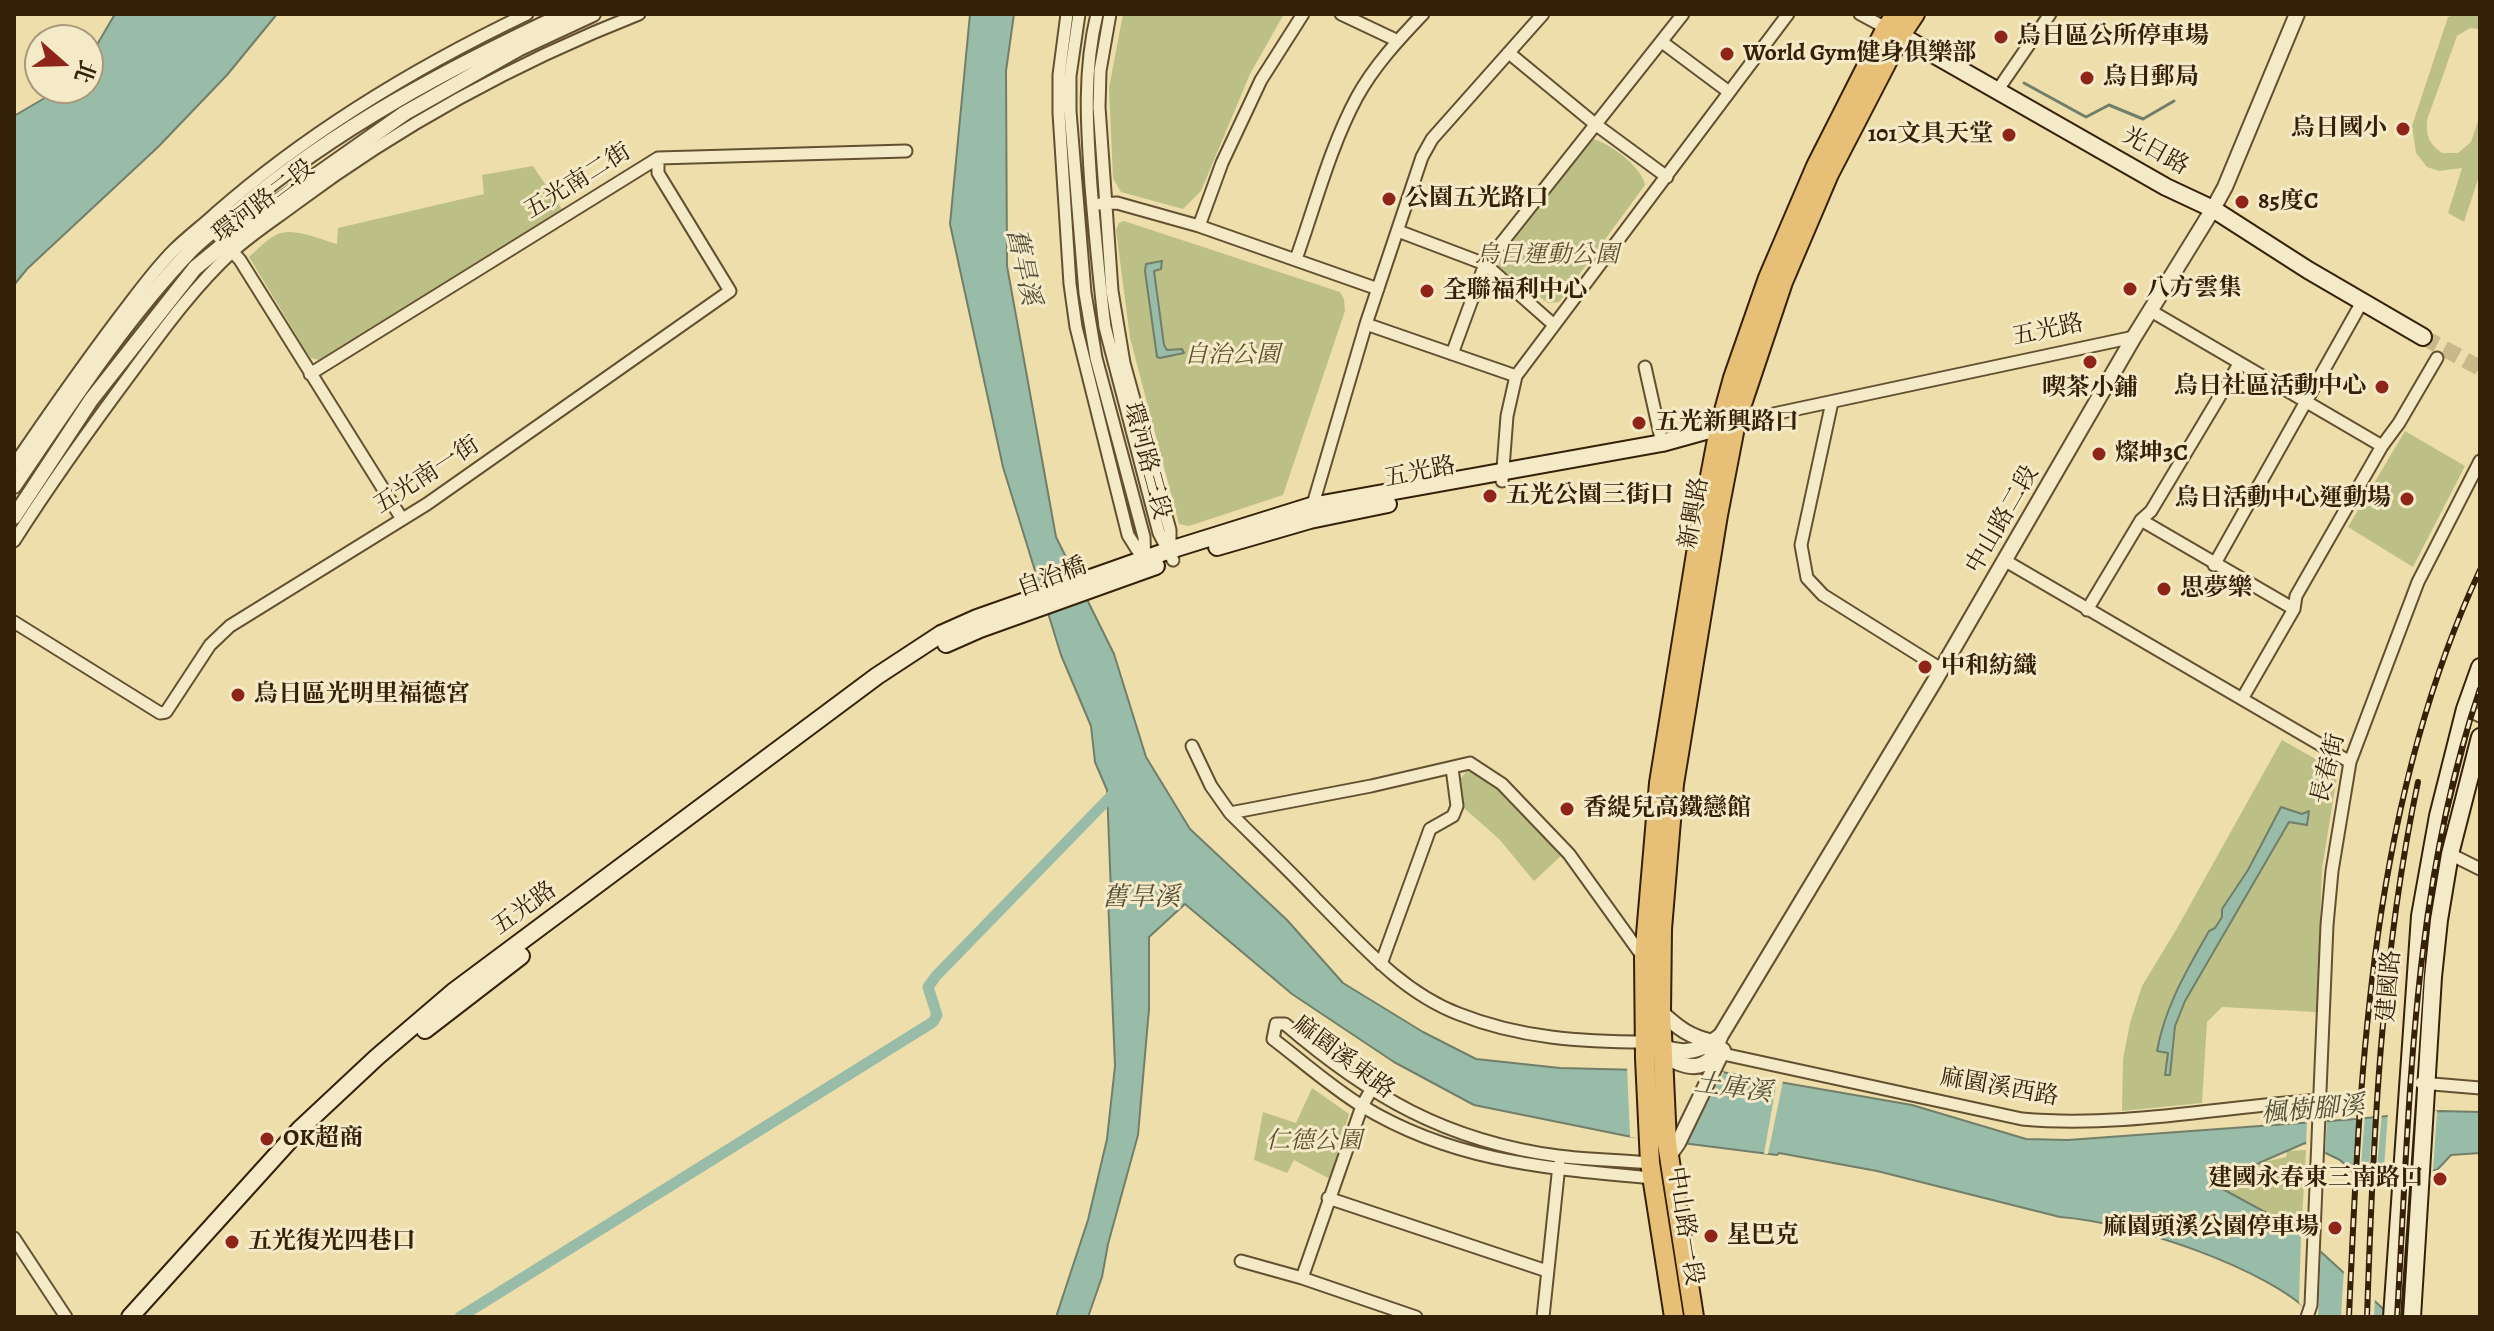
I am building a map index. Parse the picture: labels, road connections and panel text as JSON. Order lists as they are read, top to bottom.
{
  "streets": {
    "main road": [
      "光日路",
      "五光路",
      "新興路",
      "自治橋",
      "建國路",
      "中山路一段"
    ],
    "street": [
      "五光南二街",
      "環河路二段",
      "環河路三段",
      "五光南一街",
      "中山路二段",
      "長春街",
      "麻園溪東路",
      "麻園溪西路"
    ]
  },
  "crossings": [
    ["光日路", "新興路"],
    ["光日路", "中山路二段"],
    ["五光南二街", "五光南一街"],
    ["五光路", "環河路三段"],
    ["五光路", "新興路"],
    ["五光路", "中山路二段"],
    ["五光路", "自治橋"],
    ["新興路", "中山路二段"],
    ["長春街", "麻園溪西路"],
    ["麻園溪東路", "中山路一段"]
  ],
  "water": ["舊旱溪", "土庫溪", "楓樹腳溪"],
  "parks": ["烏日運動公園", "自治公園", "仁德公園"],
  "places": [
    "烏日區公所停車場",
    "World Gym健身俱樂部",
    "烏日郵局",
    "烏日國小",
    "101文具天堂",
    "公園五光路口",
    "85度C",
    "八方雲集",
    "全聯福利中心",
    "喫茶小鋪",
    "烏日社區活動中心",
    "五光新興路口",
    "燦坤3C",
    "五光公園三街口",
    "烏日活動中心運動場",
    "思夢樂",
    "中和紡織",
    "烏日區光明里福德宮",
    "香緹兒高鐵戀館",
    "OK超商",
    "建國永春東三南路口",
    "麻園頭溪公園停車場",
    "星巴克",
    "五光復光四巷口"
  ],
  "north": "right"
}
